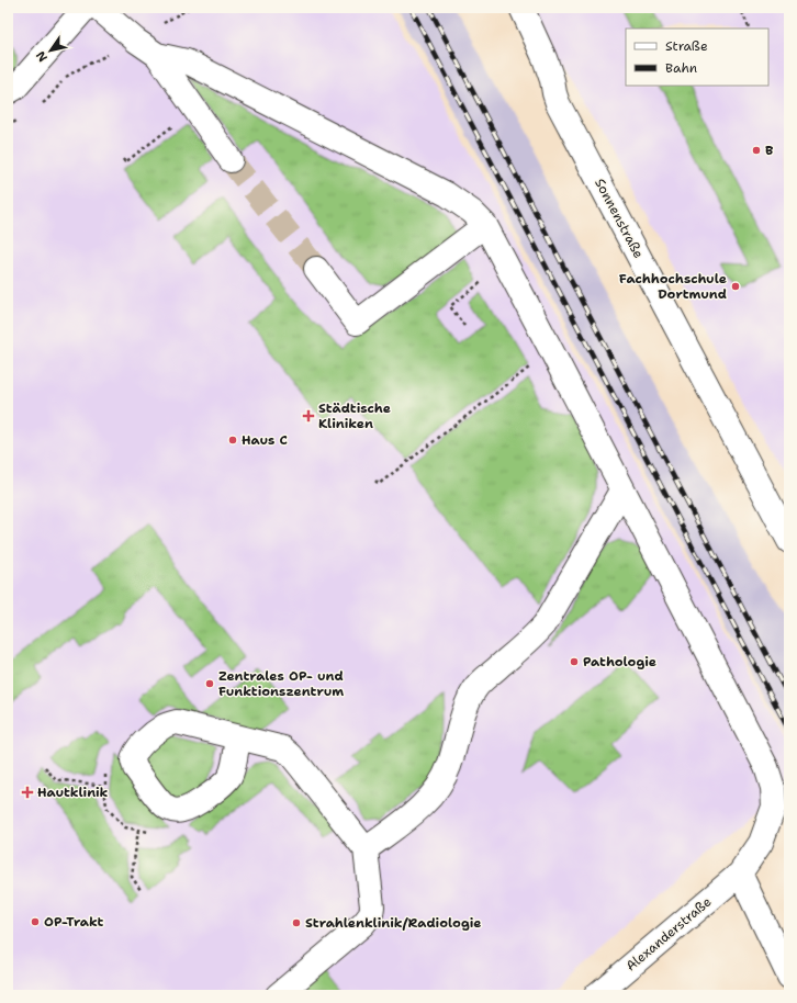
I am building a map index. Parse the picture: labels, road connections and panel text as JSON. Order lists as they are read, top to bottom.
{
  "streets": {
    "street": ["Sonnenstraße", "Alexanderstraße"]
  },
  "places": {
    "other": [
      "B",
      "Fachhochschule Dortmund",
      "Haus C",
      "Pathologie",
      "Zentrales OP- und Funktionszentrum",
      "OP-Trakt",
      "Strahlenklinik/Radiologie"
    ],
    "health": ["Städtische Kliniken", "Hautklinik"]
  },
  "legend": ["Straße", "Bahn"],
  "north": "bottom left"
}
